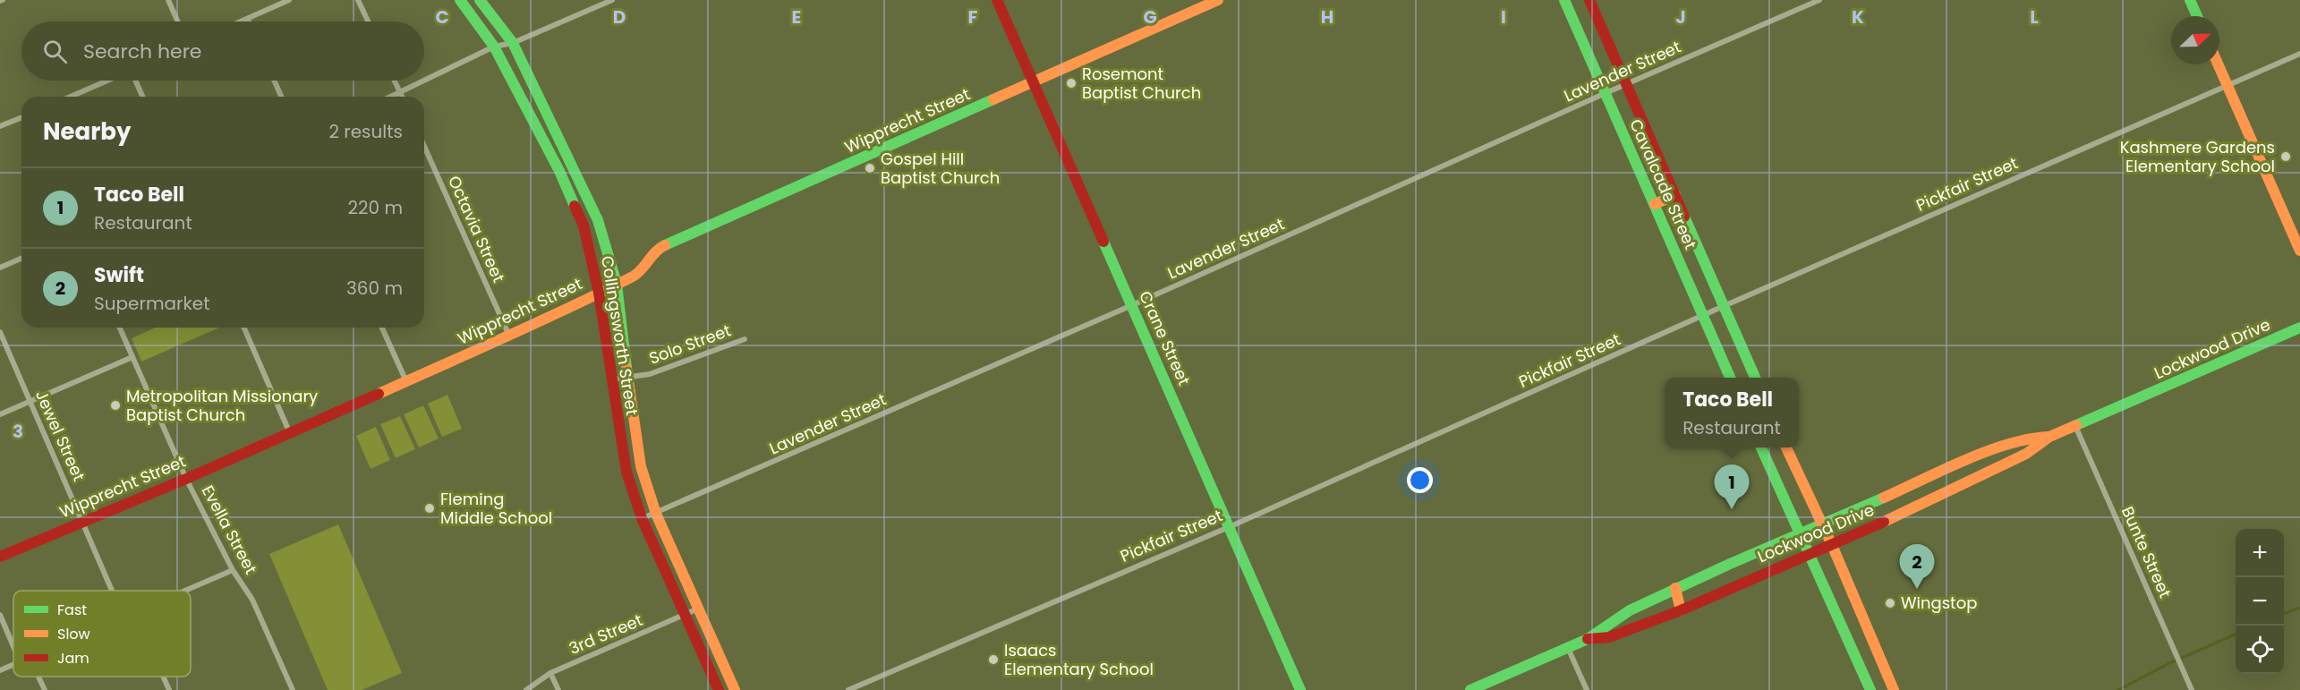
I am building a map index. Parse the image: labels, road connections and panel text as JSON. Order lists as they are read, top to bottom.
{
  "streets": {
    "main road": [
      "Wipprecht Street",
      "Cavalcade Street",
      "Collingsworth Street",
      "Crane Street",
      "Lockwood Drive"
    ],
    "street": [
      "Lavender Street",
      "Pickfair Street",
      "Octavia Street",
      "Solo Street",
      "Jewel Street",
      "Evella Street",
      "Bunte Street",
      "3rd Street"
    ]
  },
  "crossings": [
    ["Lavender Street", "Cavalcade Street"],
    ["Lavender Street", "Collingsworth Street"],
    ["Lavender Street", "Crane Street"],
    ["Wipprecht Street", "Octavia Street"],
    ["Wipprecht Street", "Collingsworth Street"],
    ["Wipprecht Street", "Crane Street"],
    ["Wipprecht Street", "Jewel Street"],
    ["Wipprecht Street", "Evella Street"],
    ["Cavalcade Street", "Pickfair Street"],
    ["Pickfair Street", "Crane Street"],
    ["Collingsworth Street", "Solo Street"],
    ["Collingsworth Street", "3rd Street"],
    ["Lockwood Drive", "Bunte Street"]
  ],
  "places": [
    "Rosemont Baptist Church",
    "Kashmere Gardens Elementary School",
    "Gospel Hill Baptist Church",
    "Metropolitan Missionary Baptist Church",
    "Fleming Middle School",
    "Wingstop",
    "Isaacs Elementary School"
  ],
  "legend": ["Fast", "Slow", "Jam"],
  "north": "top right",
  "page": {
    "search": "Search here",
    "heading": ["Nearby", "2 results"],
    "list": [
      {
        "mark": "1",
        "name": "Taco Bell",
        "note": "Restaurant",
        "value": "220 m"
      },
      {
        "mark": "2",
        "name": "Swift",
        "note": "Supermarket",
        "value": "360 m"
      }
    ],
    "popup": ["Taco Bell", "Restaurant"],
    "pins": ["1", "2"],
    "map_buttons": ["+", "−"]
  },
  "grid": {
    "columns": [
      "C",
      "D",
      "E",
      "F",
      "G",
      "H",
      "I",
      "J",
      "K",
      "L"
    ],
    "rows": ["3"]
  }
}
